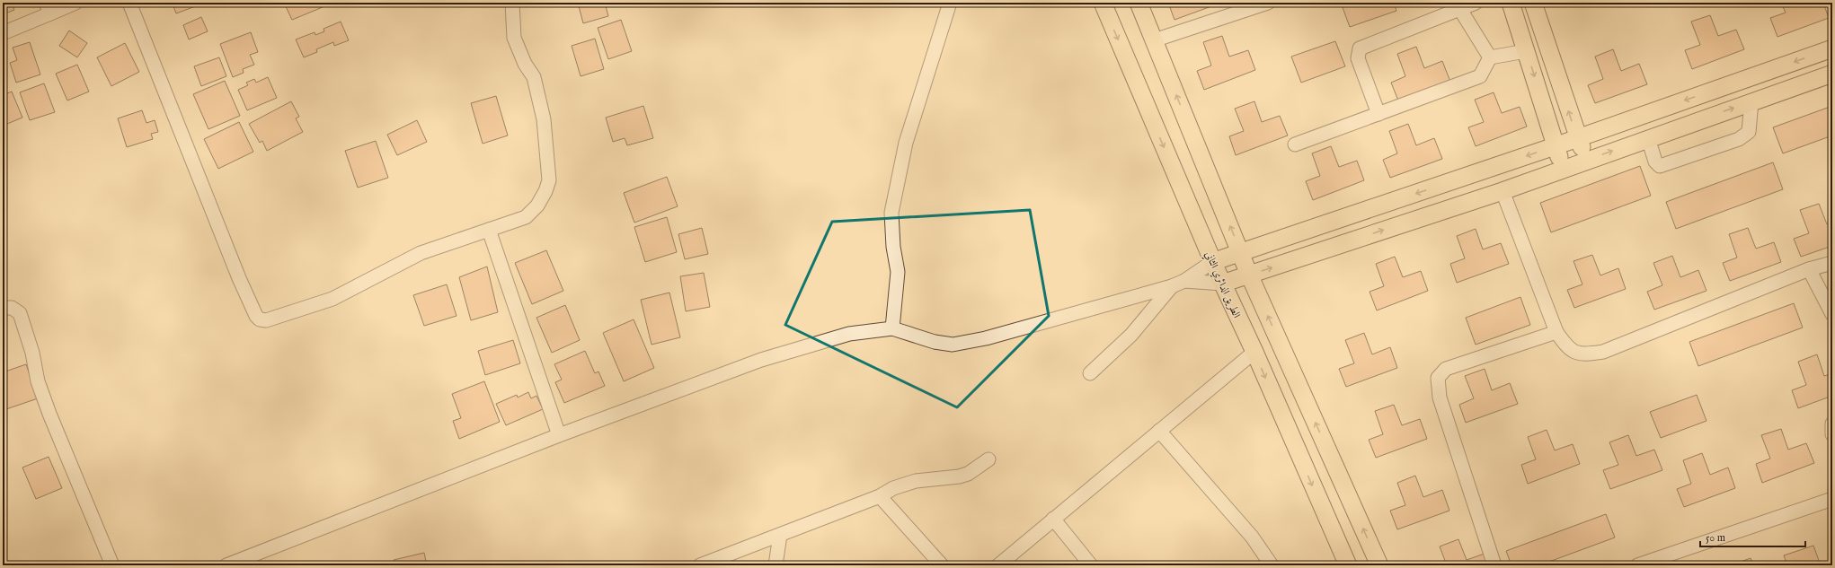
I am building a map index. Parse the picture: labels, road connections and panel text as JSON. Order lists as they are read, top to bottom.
{
  "streets": {
    "main road": ["الطريق الدائري الثاني"]
  },
  "scale_bar": "50 m"
}
